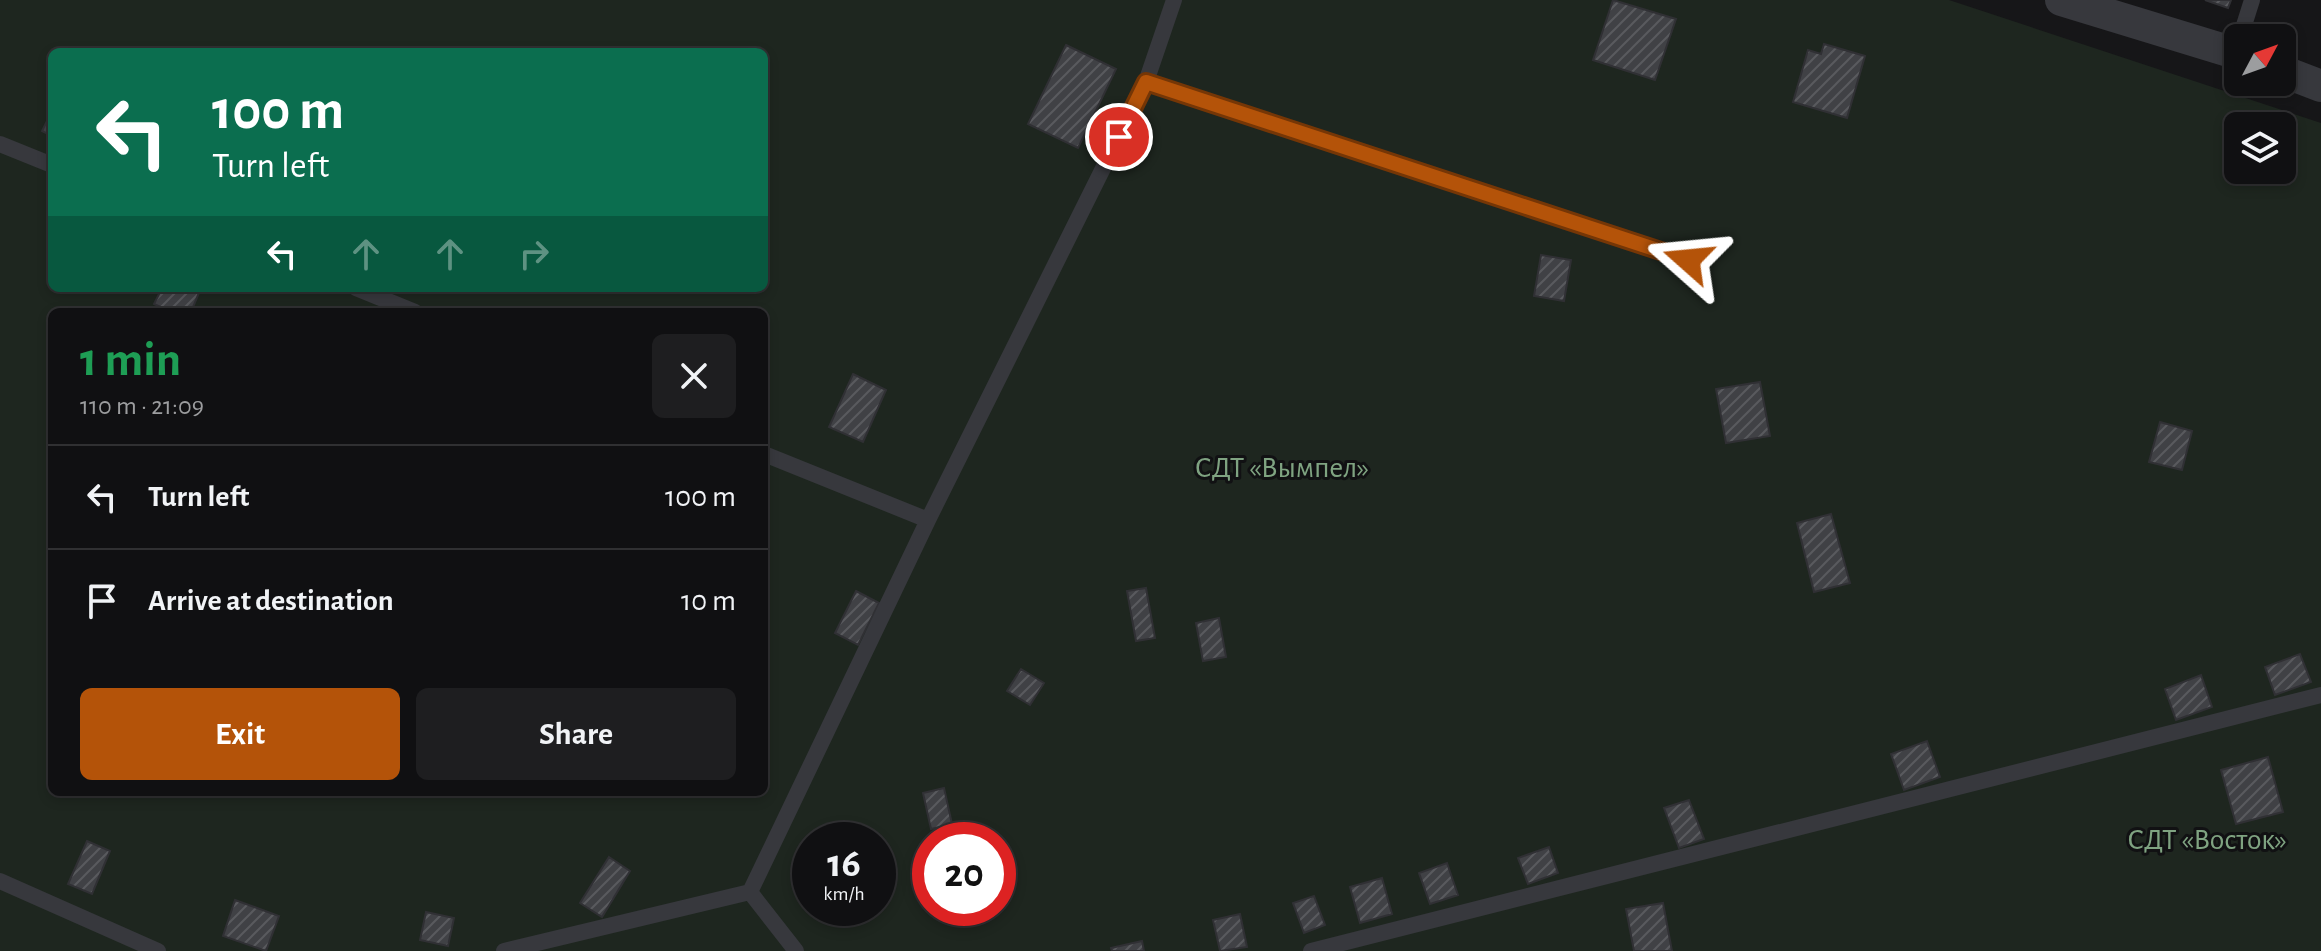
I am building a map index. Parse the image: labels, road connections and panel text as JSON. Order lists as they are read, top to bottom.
{
  "parks": ["СДТ «Вымпел»", "СДТ «Восток»"],
  "north": "top right",
  "page": {
    "turn": ["100 m", "Turn left"],
    "heading": ["1 min", "110 m · 21:09"],
    "list": [
      {
        "name": "Turn left",
        "value": "100 m"
      },
      {
        "name": "Arrive at destination",
        "value": "10 m"
      }
    ],
    "buttons": ["Exit", "Share"],
    "speed": "16 km/h",
    "limit": "20"
  }
}
